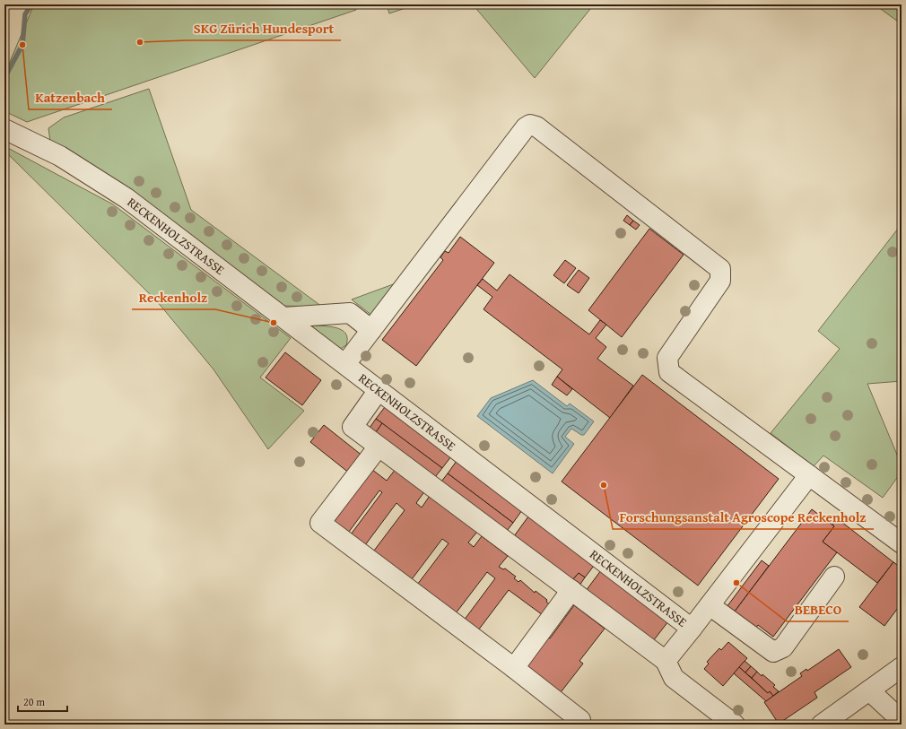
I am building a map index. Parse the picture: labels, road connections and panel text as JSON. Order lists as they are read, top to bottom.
{
  "streets": {
    "street": ["RECKENHOLZSTRASSE"]
  },
  "places": [
    "SKG Zürich Hundesport",
    "Katzenbach",
    "Reckenholz",
    "Forschungsanstalt Agroscope Reckenholz",
    "BEBECO"
  ],
  "scale_bar": "20 m"
}
